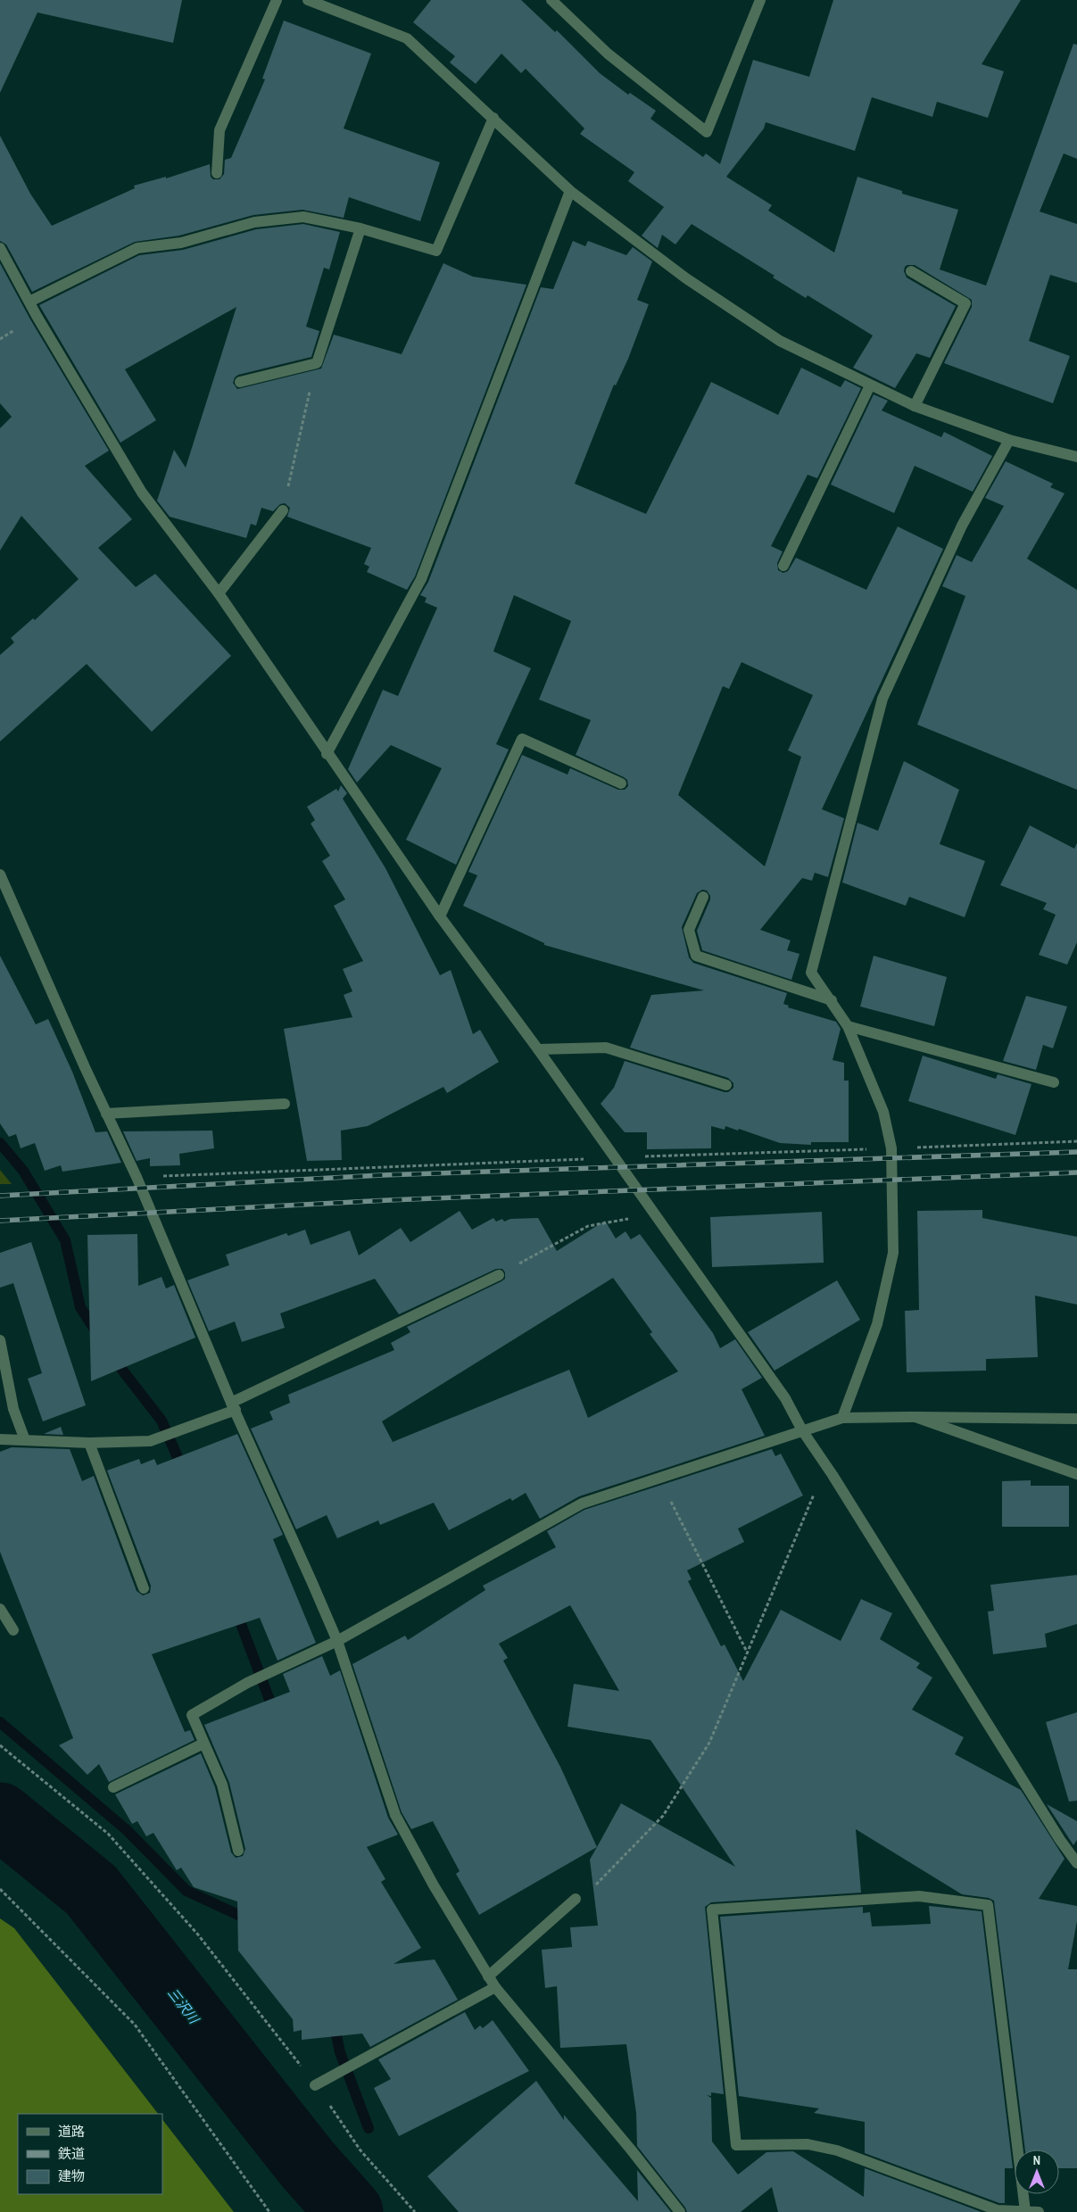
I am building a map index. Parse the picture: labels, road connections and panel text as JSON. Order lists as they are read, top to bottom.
{
  "water": ["三沢川"],
  "legend": ["道路", "鉄道", "建物"],
  "north": "top"
}
